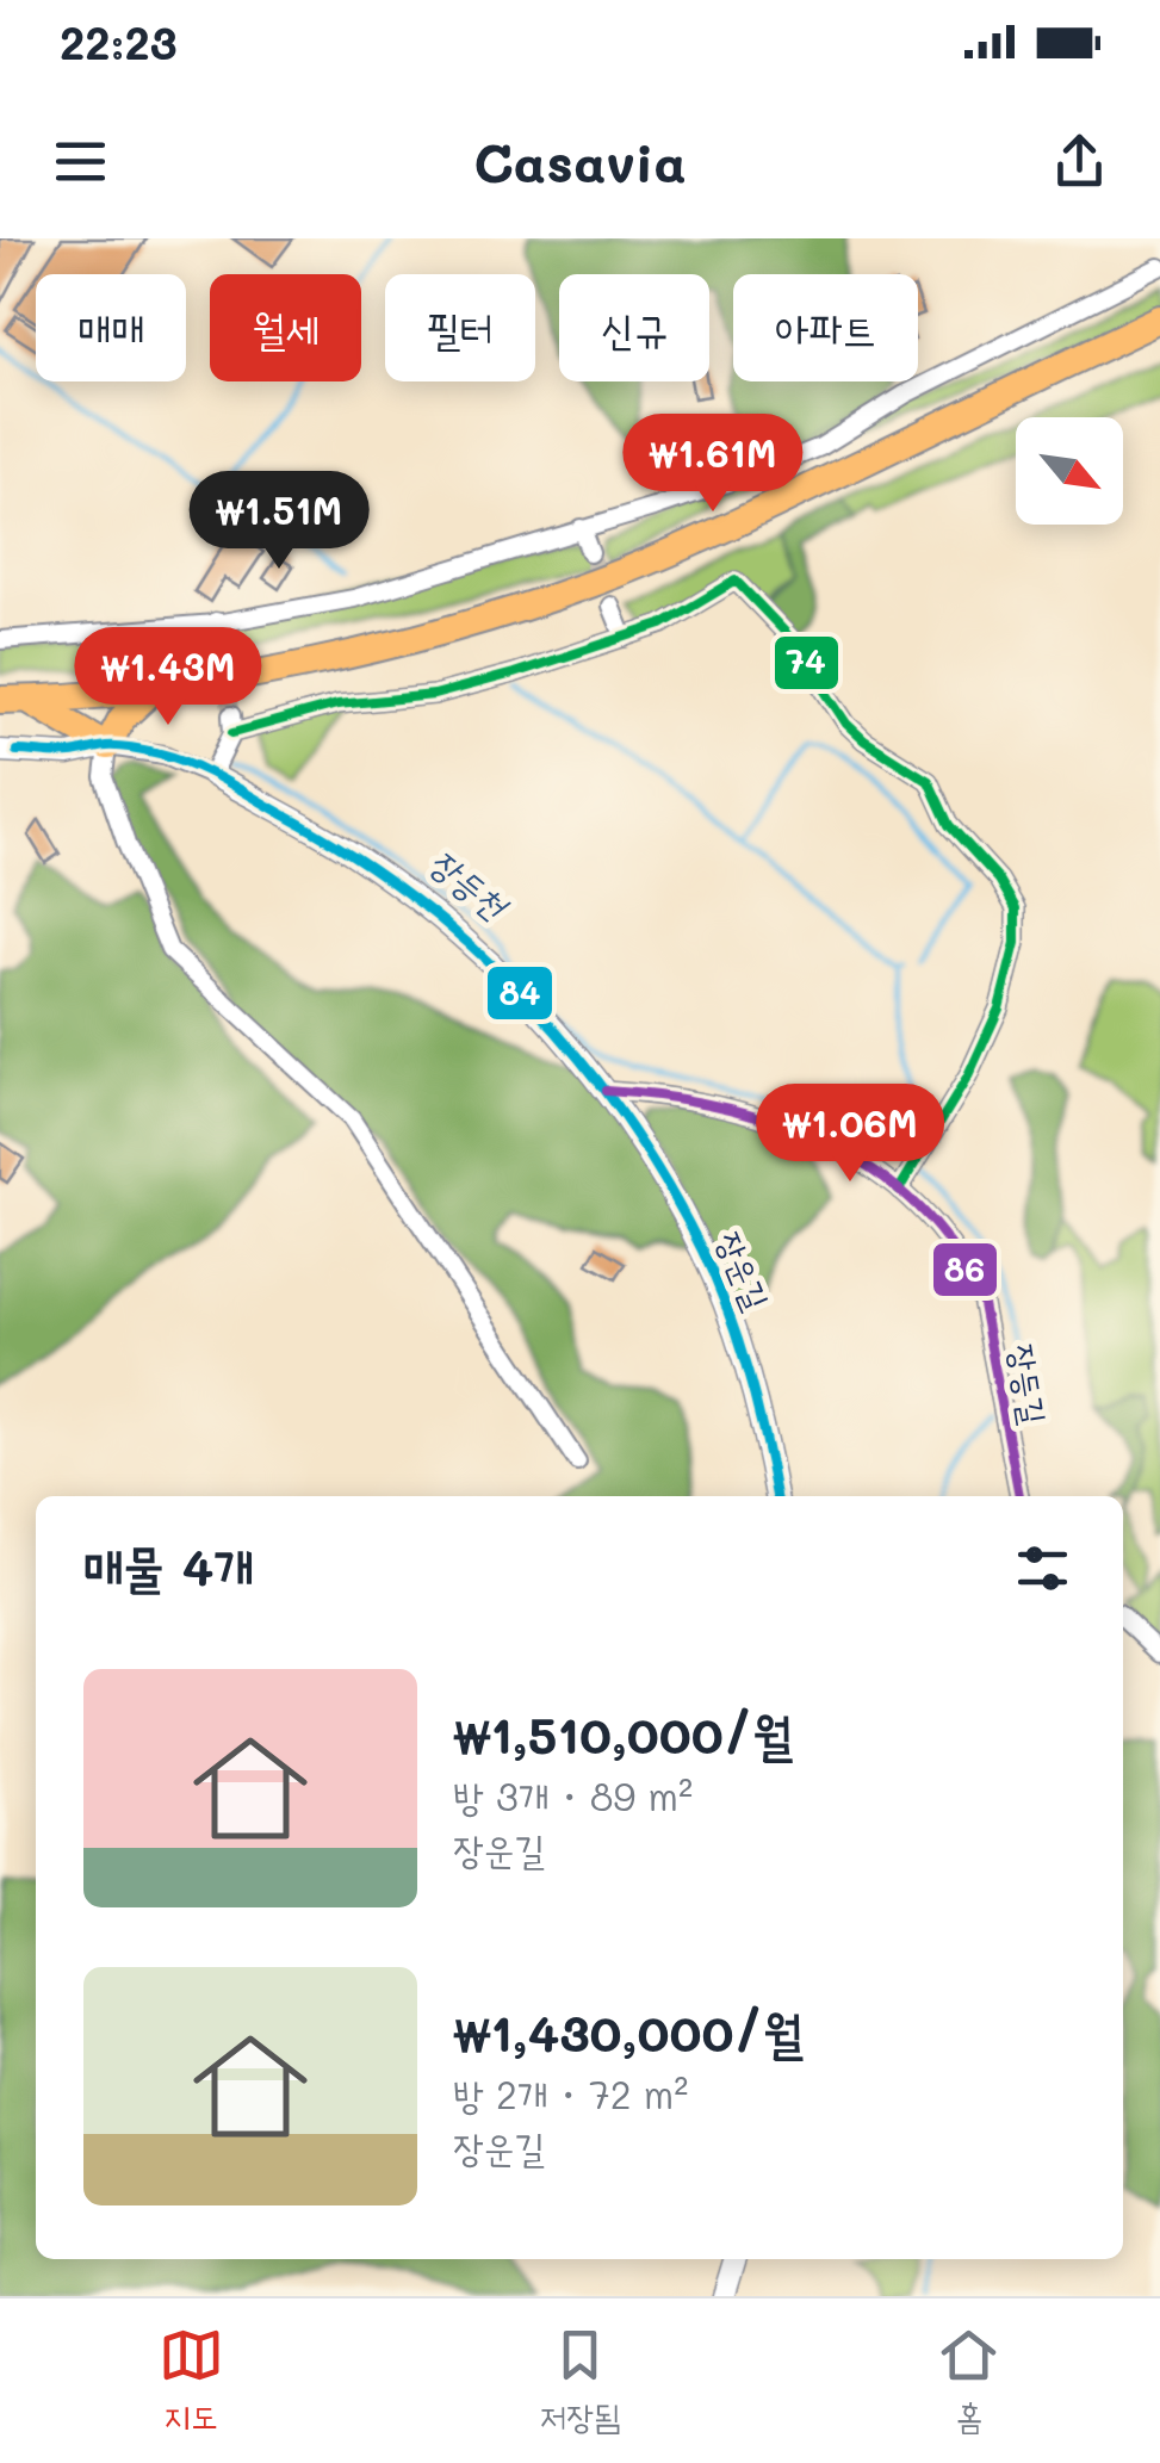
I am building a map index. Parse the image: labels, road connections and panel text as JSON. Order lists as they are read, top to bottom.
{
  "streets": {
    "street": ["장운길", "장등길"]
  },
  "crossings": [
    ["장운길", "장등길"]
  ],
  "water": ["장등천"],
  "lines": ["transit line 74", "transit line 84", "transit line 86"],
  "north": "bottom right",
  "page": {
    "status": "22:23",
    "header": "Casavia",
    "chip": [
      "매매",
      "월세",
      "필터",
      "신규",
      "아파트"
    ],
    "price": [
      "₩1.61M",
      "₩1.51M",
      "₩1.43M",
      "₩1.06M"
    ],
    "heading": "매물 4개",
    "list": [
      {
        "name": "₩1,510,000/월",
        "note": "방 3개 · 89 m² · 장운길"
      },
      {
        "name": "₩1,430,000/월",
        "note": "방 2개 · 72 m² · 장운길"
      }
    ],
    "tabs": ["지도", "저장됨", "홈"]
  }
}
